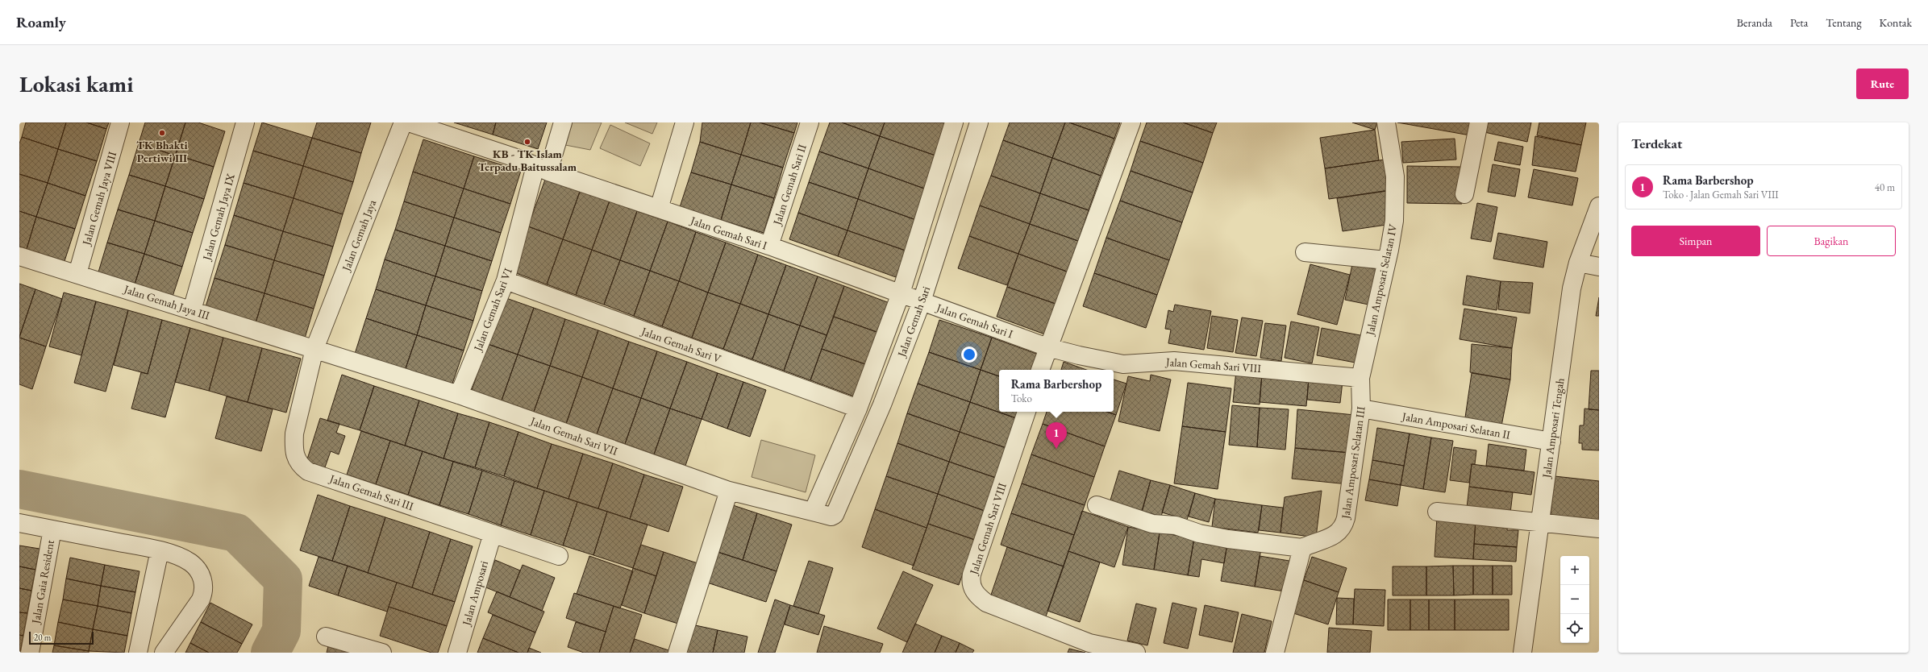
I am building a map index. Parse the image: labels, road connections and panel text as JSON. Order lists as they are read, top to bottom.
{
  "streets": {
    "street": [
      "Jalan Gemah Sari II",
      "Jalan Gemah Jaya VIII",
      "Jalan Gemah Jaya IX",
      "Jalan Gemah Sari I",
      "Jalan Gemah Jaya",
      "Jalan Amposari Selatan IV",
      "Jalan Gemah Jaya III",
      "Jalan Gemah Sari VI",
      "Jalan Gemah Sari",
      "Jalan Gemah Sari V",
      "Jalan Gemah Sari VIII",
      "Jalan Amposari Selatan II",
      "Jalan Amposari Tengah",
      "Jalan Gemah Sari VII",
      "Jalan Amposari Selatan III",
      "Jalan Gemah Sari III",
      "Jalan Gaia Resident",
      "Jalan Amposari"
    ]
  },
  "crossings": [
    ["Jalan Gemah Sari II", "Jalan Gemah Sari I"],
    ["Jalan Gemah Jaya VIII", "Jalan Gemah Jaya III"],
    ["Jalan Gemah Jaya IX", "Jalan Gemah Jaya III"],
    ["Jalan Gemah Sari I", "Jalan Gemah Sari VI"],
    ["Jalan Gemah Sari I", "Jalan Gemah Sari"],
    ["Jalan Gemah Sari I", "Jalan Gemah Sari VIII"],
    ["Jalan Gemah Jaya", "Jalan Gemah Jaya III"],
    ["Jalan Gemah Jaya", "Jalan Gemah Sari VII"],
    ["Jalan Gemah Jaya", "Jalan Gemah Sari III"],
    ["Jalan Amposari Selatan IV", "Jalan Gemah Sari VIII"],
    ["Jalan Amposari Selatan IV", "Jalan Amposari Selatan III"],
    ["Jalan Gemah Jaya III", "Jalan Gemah Sari VII"],
    ["Jalan Gemah Jaya III", "Jalan Gemah Sari III"],
    ["Jalan Gemah Sari VI", "Jalan Gemah Sari V"],
    ["Jalan Gemah Sari VI", "Jalan Gemah Sari VII"],
    ["Jalan Gemah Sari", "Jalan Gemah Sari V"],
    ["Jalan Gemah Sari", "Jalan Gemah Sari VII"],
    ["Jalan Gemah Sari VIII", "Jalan Amposari Selatan III"],
    ["Jalan Amposari Selatan II", "Jalan Amposari Tengah"],
    ["Jalan Amposari Selatan II", "Jalan Amposari Selatan III"],
    ["Jalan Gemah Sari VII", "Jalan Gemah Sari III"],
    ["Jalan Gemah Sari III", "Jalan Amposari"]
  ],
  "places": ["TK Bhakti Pertiwi III", "KB - TK Islam Terpadu Baitussalam"],
  "scale_bar": "20 m",
  "page": {
    "header": "Roamly",
    "nav": [
      "Beranda",
      "Peta",
      "Tentang",
      "Kontak"
    ],
    "buttons": [
      "Rute",
      ["Simpan", "Bagikan"]
    ],
    "title": "Lokasi kami",
    "heading": "Terdekat",
    "list": [
      {
        "mark": "1",
        "name": "Rama Barbershop",
        "note": "Toko · Jalan Gemah Sari VIII",
        "value": "40 m"
      }
    ],
    "popup": ["Rama Barbershop", "Toko"],
    "pins": "1",
    "map_buttons": ["+", "−"],
    "scale": "20 m"
  }
}
